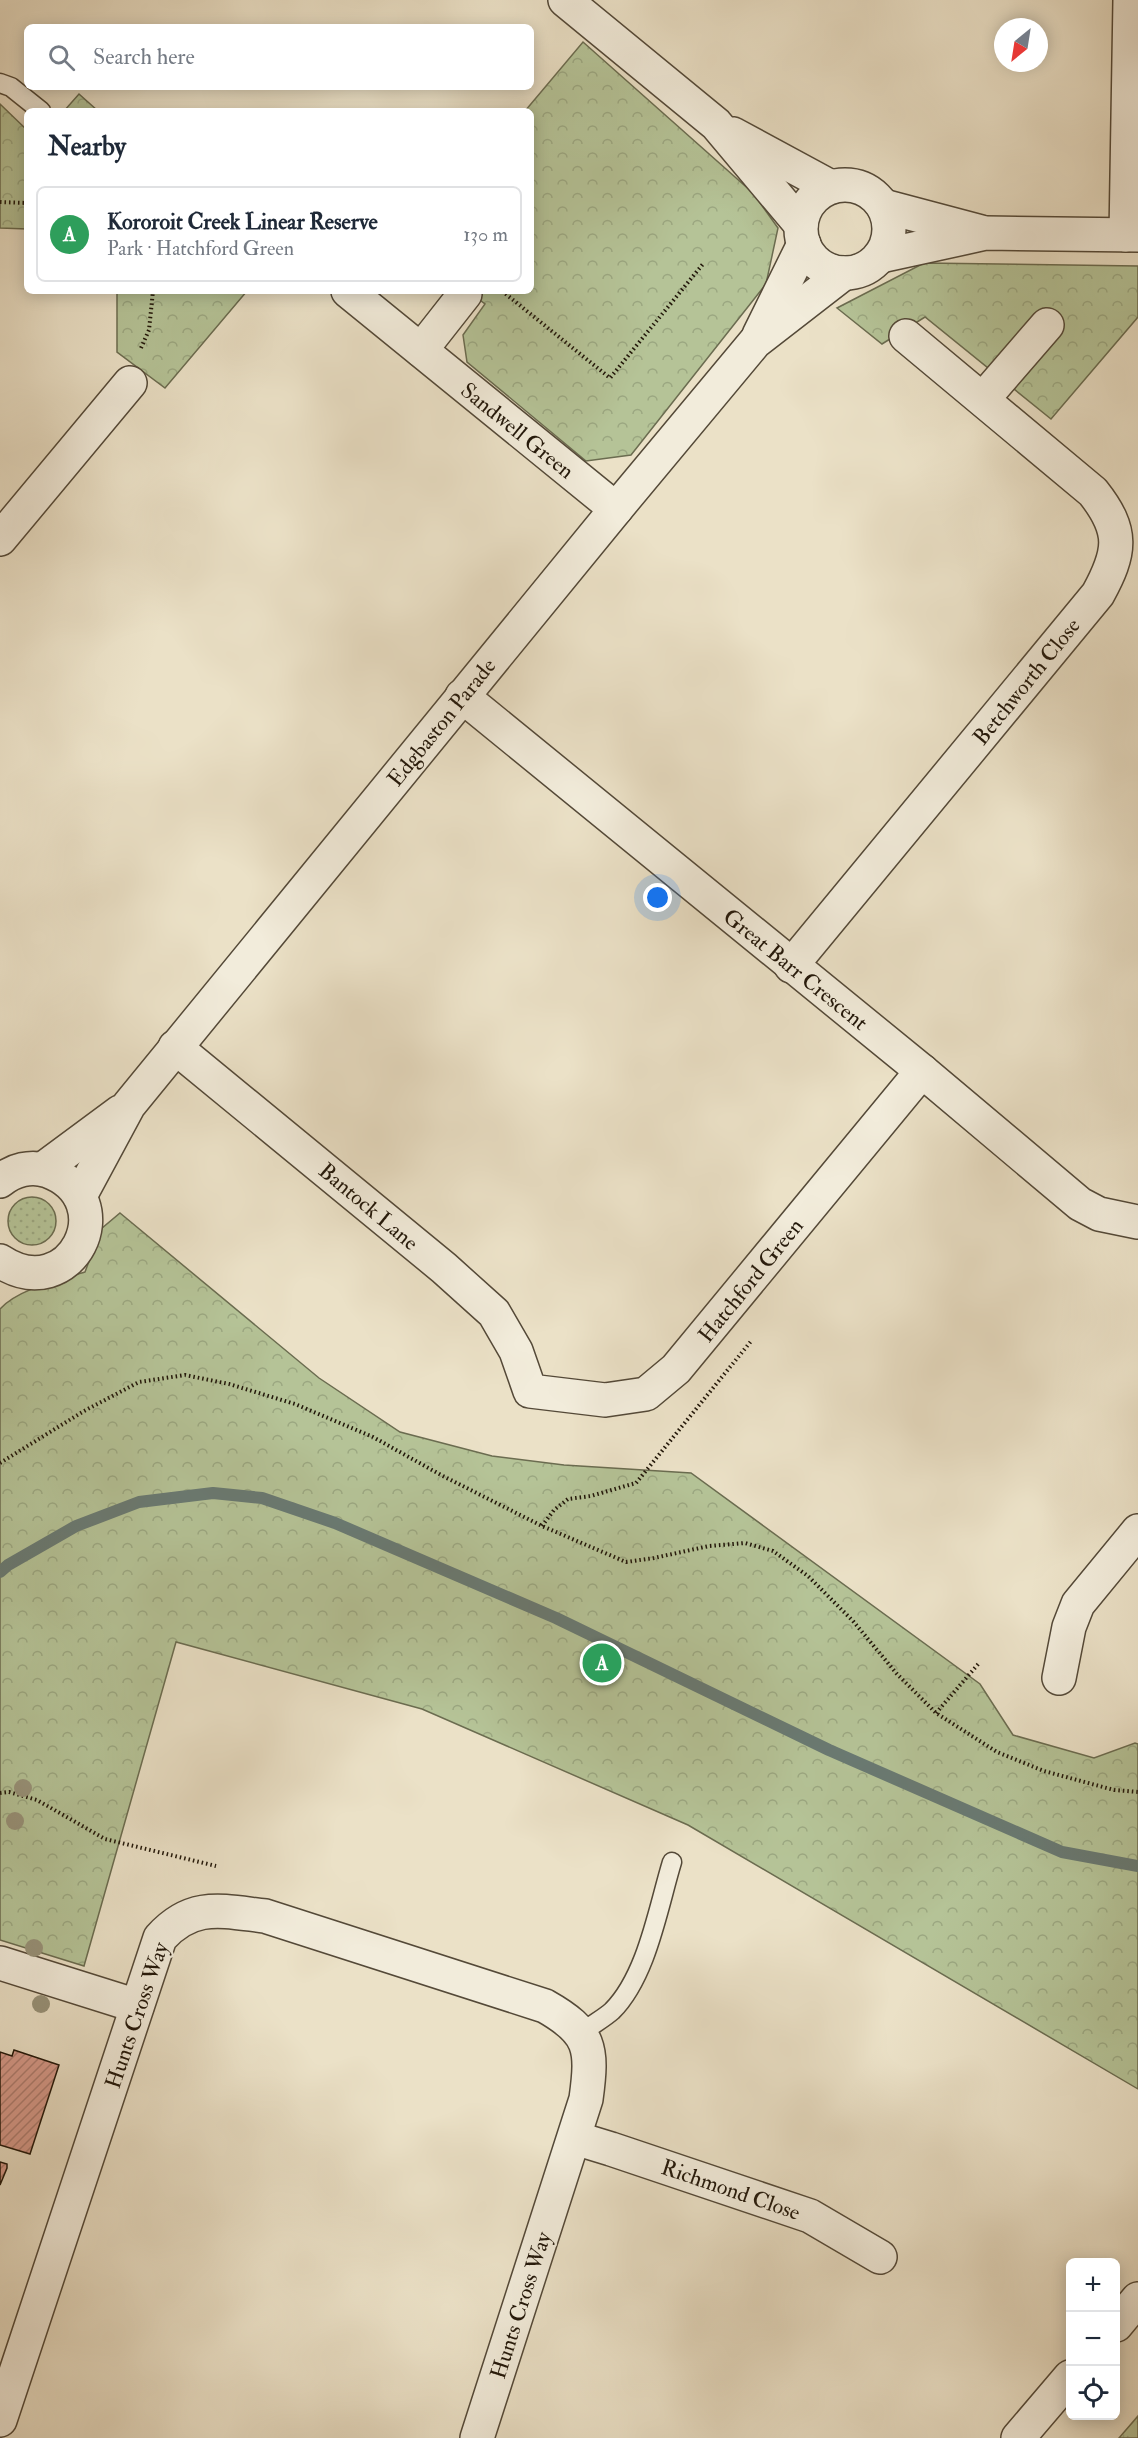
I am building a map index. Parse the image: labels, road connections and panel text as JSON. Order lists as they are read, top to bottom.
{
  "streets": {
    "street": [
      "Sandwell Green",
      "Betchworth Close",
      "Edgbaston Parade",
      "Great Barr Crescent",
      "Bantock Lane",
      "Hatchford Green",
      "Hunts Cross Way",
      "Richmond Close"
    ]
  },
  "crossings": [
    ["Sandwell Green", "Edgbaston Parade"],
    ["Betchworth Close", "Great Barr Crescent"],
    ["Edgbaston Parade", "Great Barr Crescent"],
    ["Edgbaston Parade", "Bantock Lane"],
    ["Great Barr Crescent", "Hatchford Green"],
    ["Bantock Lane", "Hatchford Green"],
    ["Hunts Cross Way", "Richmond Close"]
  ],
  "north": "bottom left",
  "page": {
    "search": "Search here",
    "heading": "Nearby",
    "list": [
      {
        "mark": "A",
        "name": "Kororoit Creek Linear Reserve",
        "note": "Park · Hatchford Green",
        "value": "130 m"
      }
    ],
    "pins": "A",
    "map_buttons": ["+", "−"]
  }
}
